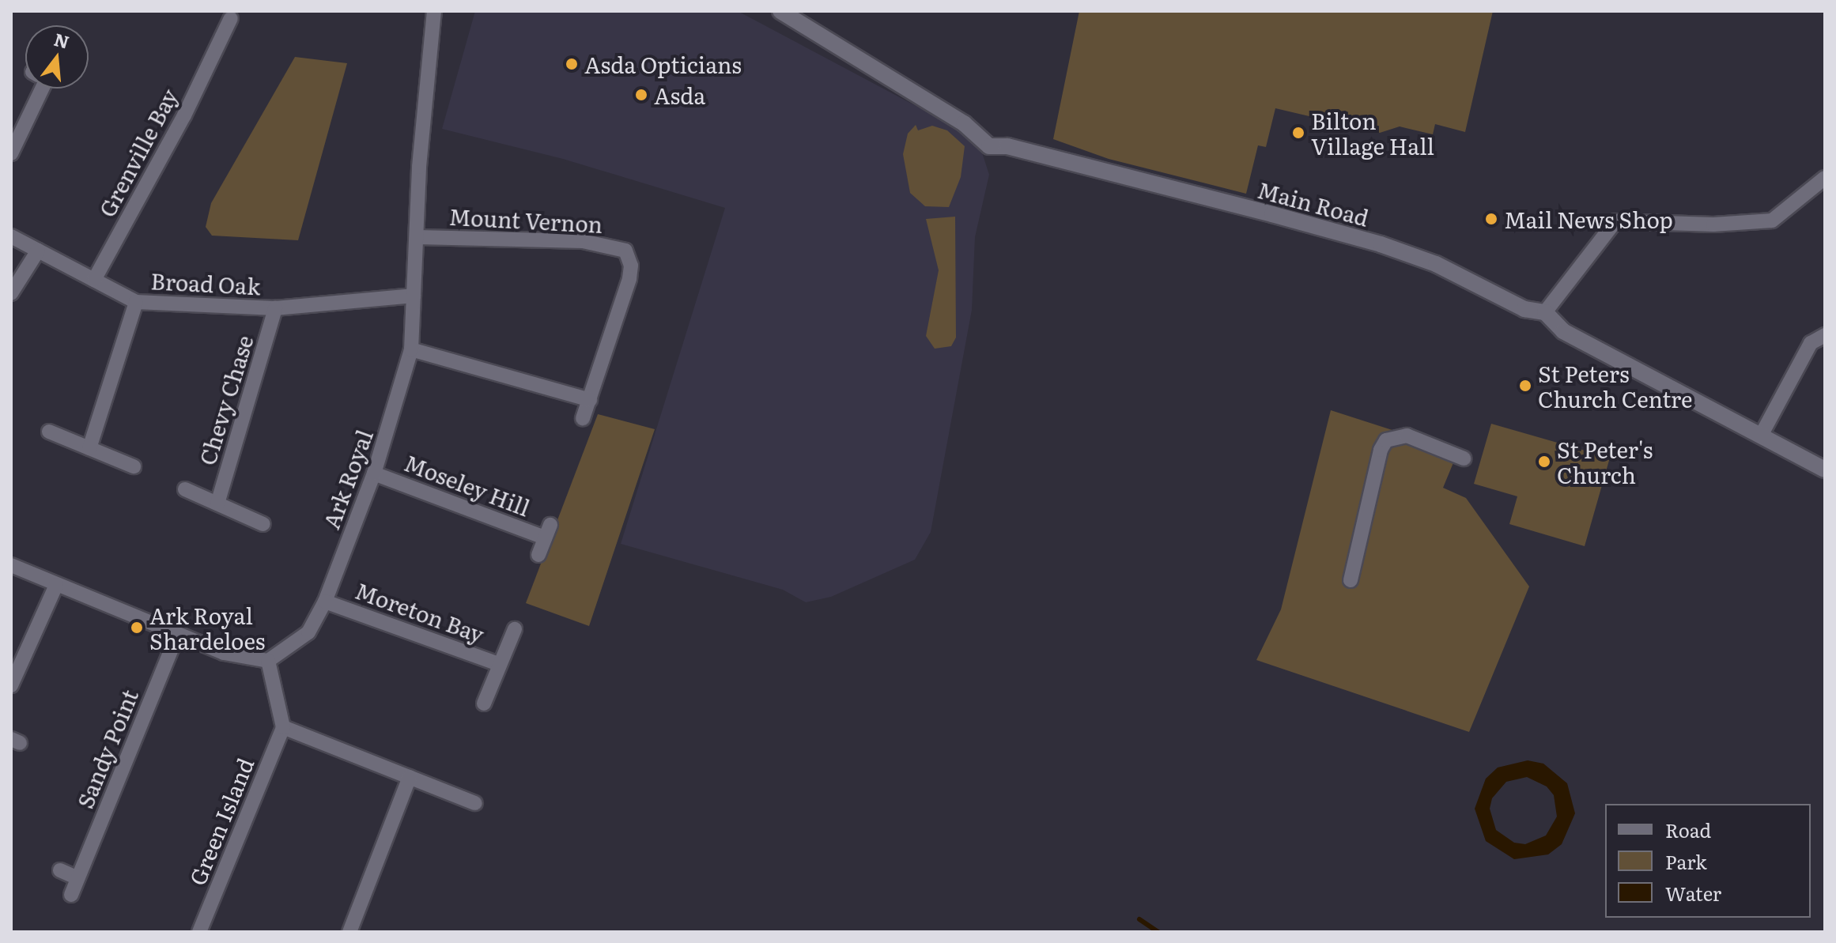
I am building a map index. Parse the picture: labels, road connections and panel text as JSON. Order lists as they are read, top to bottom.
{
  "streets": {
    "main road": ["Main Road"],
    "street": [
      "Grenville Bay",
      "Mount Vernon",
      "Broad Oak",
      "Chevy Chase",
      "Ark Royal",
      "Moseley Hill",
      "Moreton Bay",
      "Sandy Point",
      "Green Island"
    ]
  },
  "crossings": [
    ["Grenville Bay", "Broad Oak"],
    ["Mount Vernon", "Ark Royal"],
    ["Broad Oak", "Chevy Chase"],
    ["Broad Oak", "Ark Royal"],
    ["Ark Royal", "Moseley Hill"],
    ["Ark Royal", "Moreton Bay"]
  ],
  "places": [
    "Asda Opticians",
    "Asda",
    "Bilton Village Hall",
    "Mail News Shop",
    "St Peters Church Centre",
    "St Peter's Church",
    "Ark Royal Shardeloes"
  ],
  "legend": ["Road", "Park", "Water"],
  "north": "top"
}
